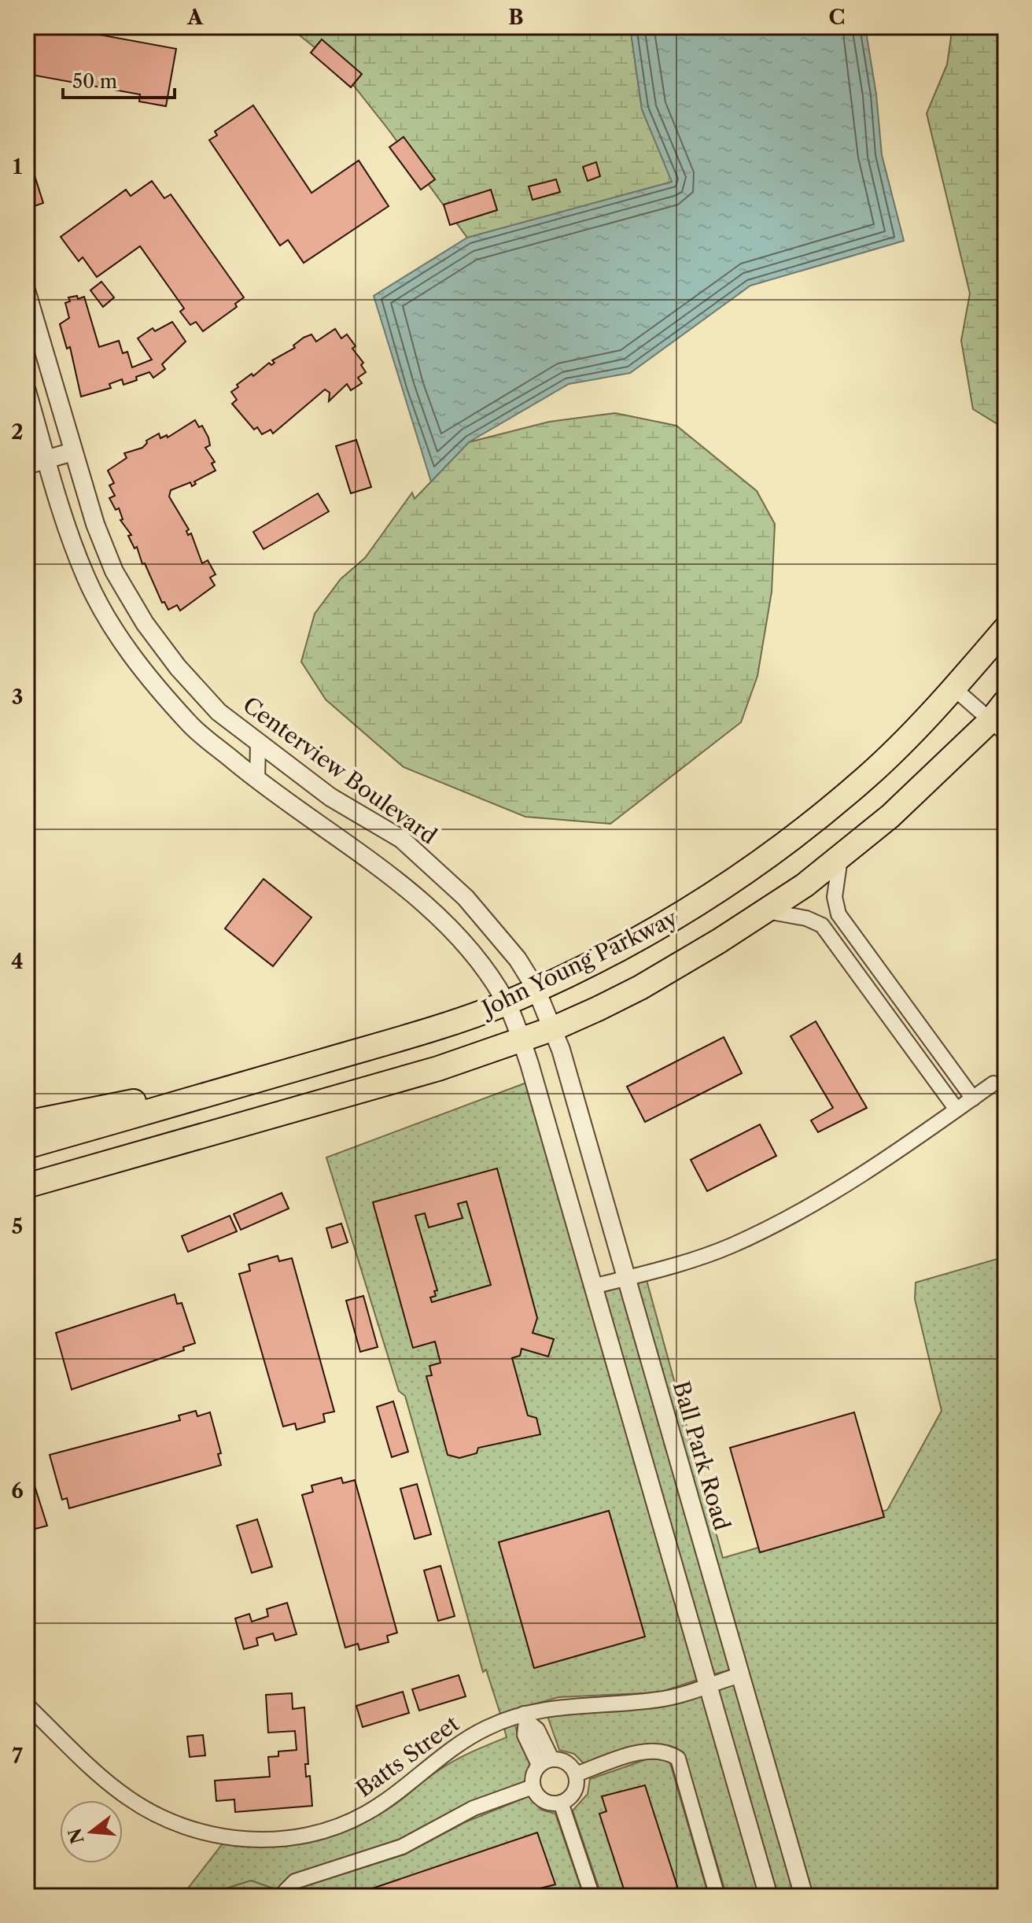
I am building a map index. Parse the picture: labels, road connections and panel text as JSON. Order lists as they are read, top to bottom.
{
  "streets": {
    "highway": ["John Young Parkway"],
    "street": ["Centerview Boulevard", "Ball Park Road", "Batts Street"]
  },
  "crossings": [
    ["Centerview Boulevard", "John Young Parkway"],
    ["Centerview Boulevard", "Ball Park Road"],
    ["John Young Parkway", "Ball Park Road"],
    ["Ball Park Road", "Batts Street"]
  ],
  "scale_bar": "50 m",
  "north": "left",
  "grid": {
    "columns": ["A", "B", "C"],
    "rows": [
      "1",
      "2",
      "3",
      "4",
      "5",
      "6",
      "7"
    ]
  }
}
